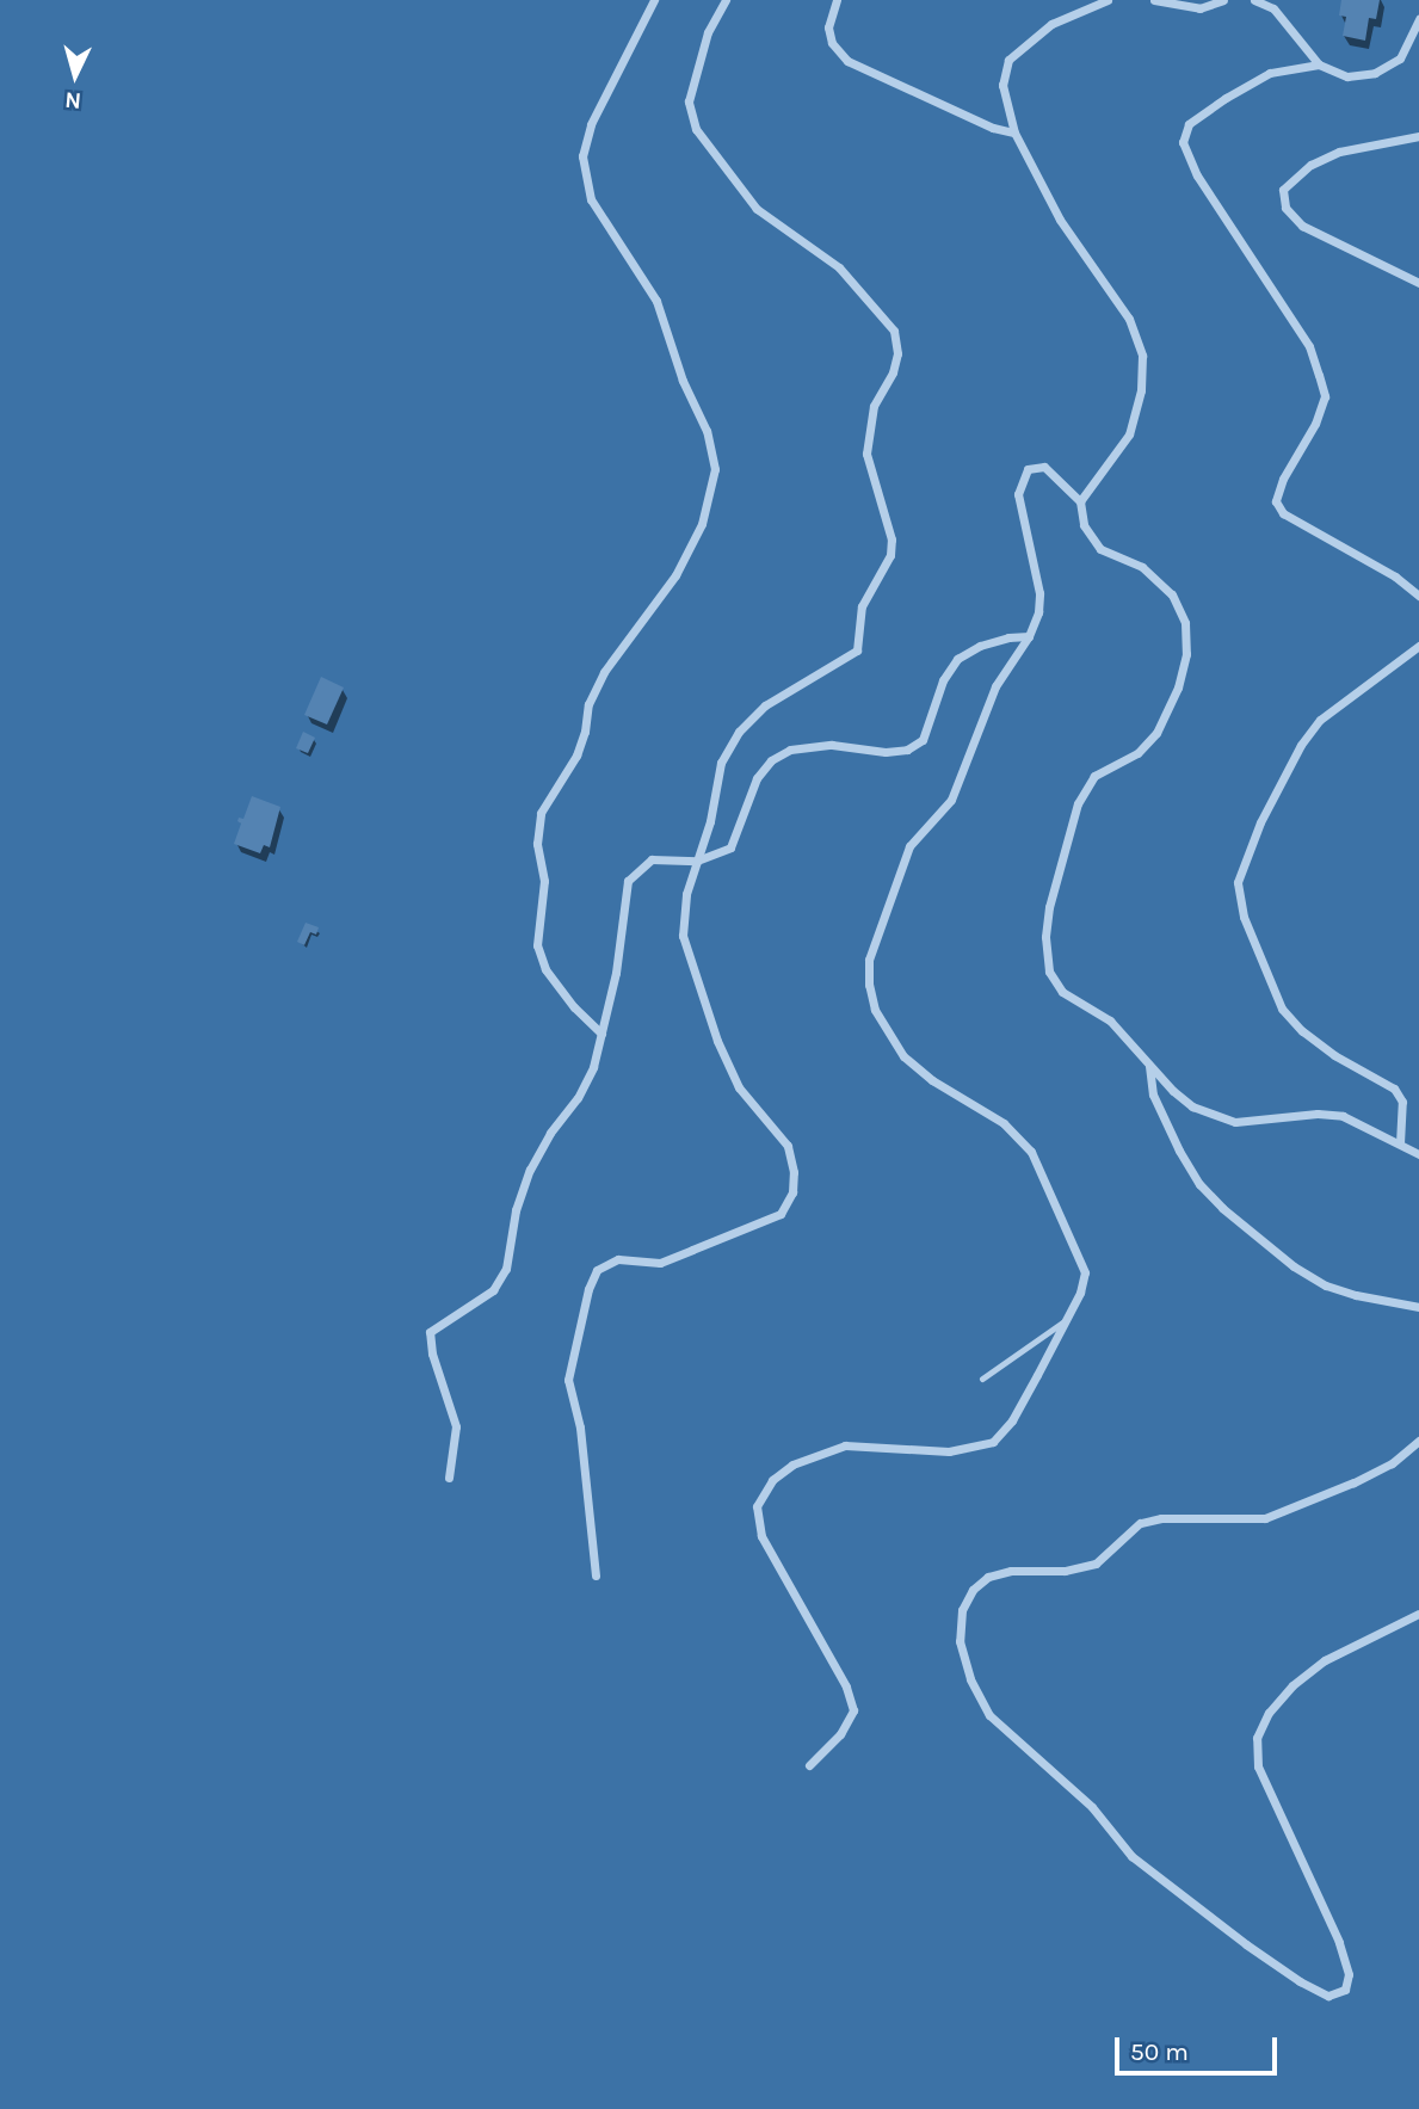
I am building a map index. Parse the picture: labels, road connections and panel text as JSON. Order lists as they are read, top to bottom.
{
  "scale_bar": "50 m",
  "north": "bottom"
}
